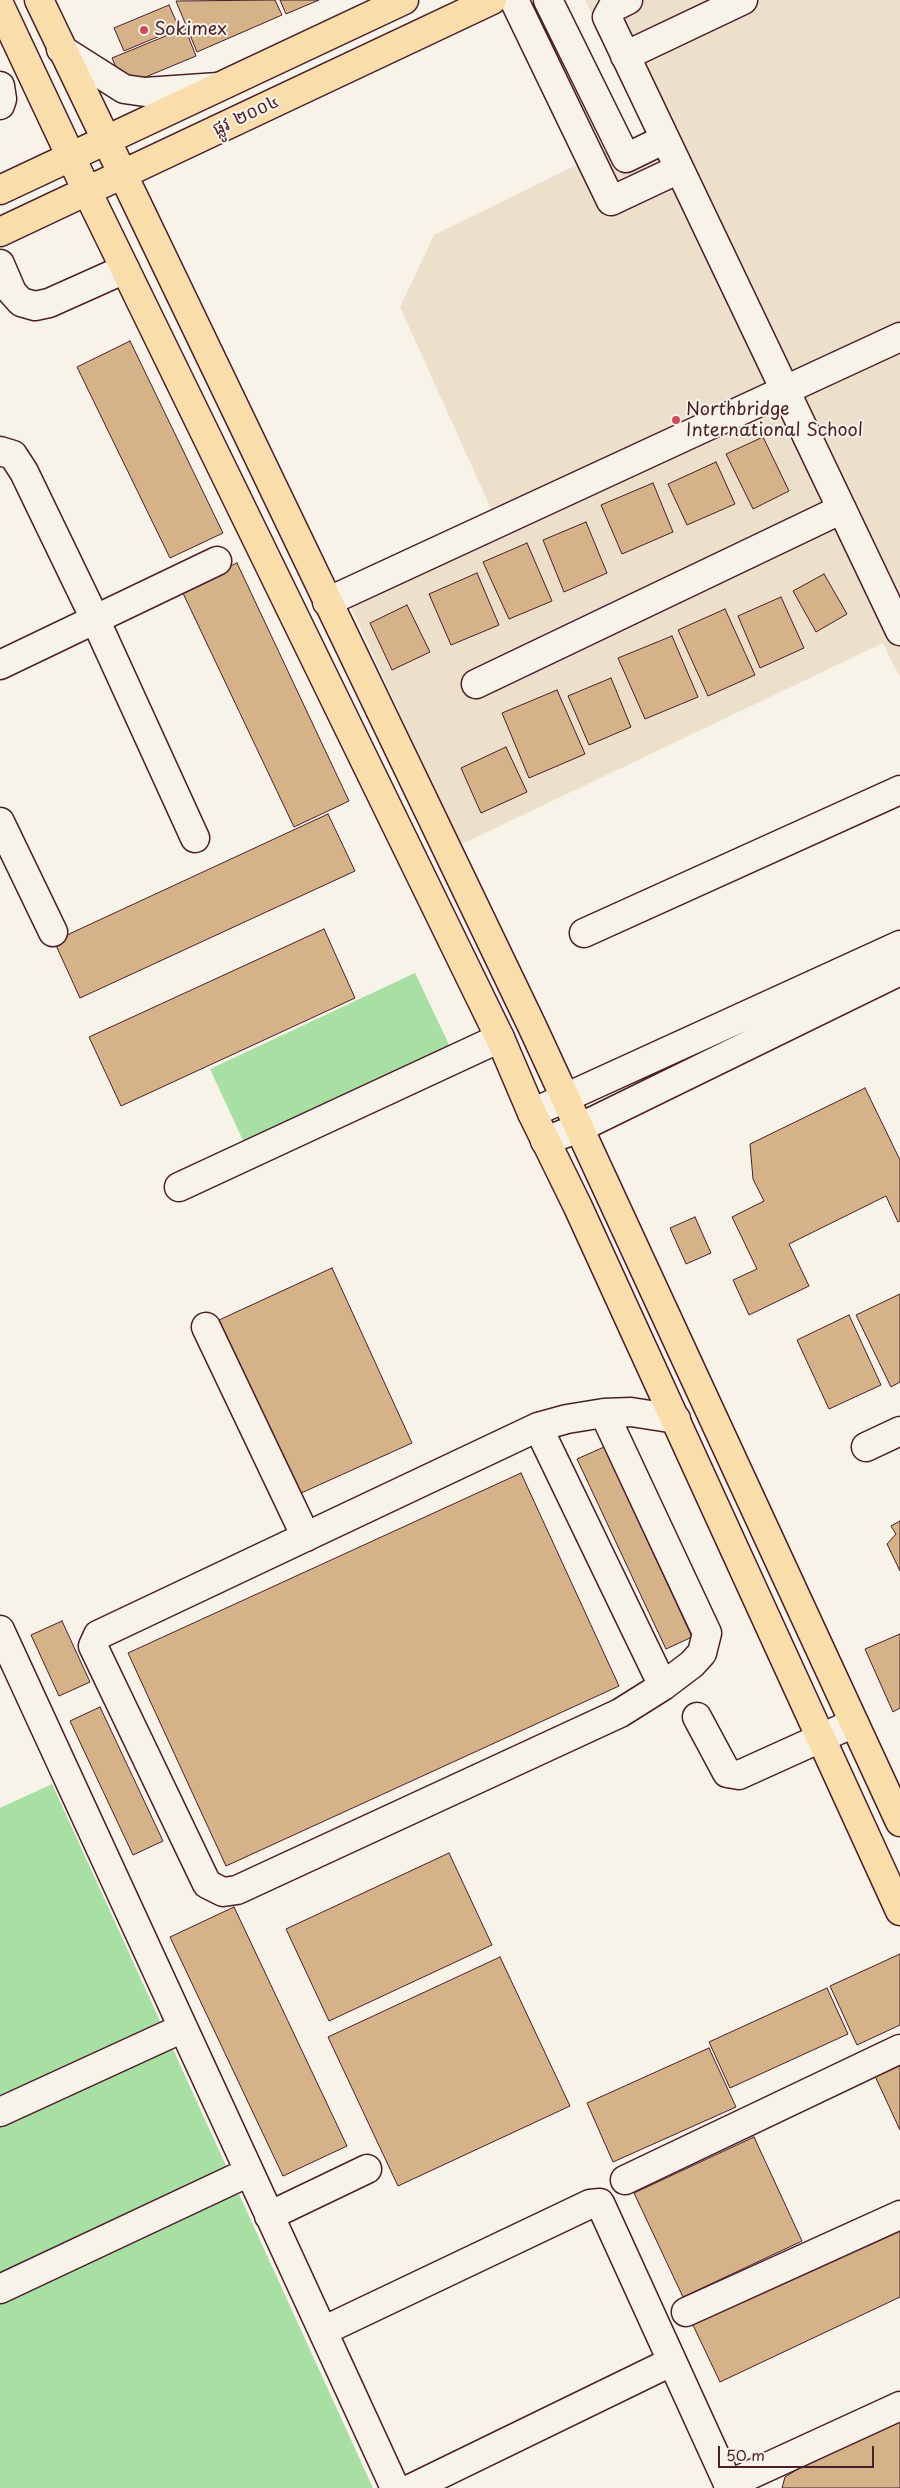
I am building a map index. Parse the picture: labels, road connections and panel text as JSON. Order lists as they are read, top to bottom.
{
  "streets": {
    "main road": ["ផ្លូវ ២០០៤"]
  },
  "places": ["Sokimex", "Northbridge International School"],
  "scale_bar": "50 m"
}
